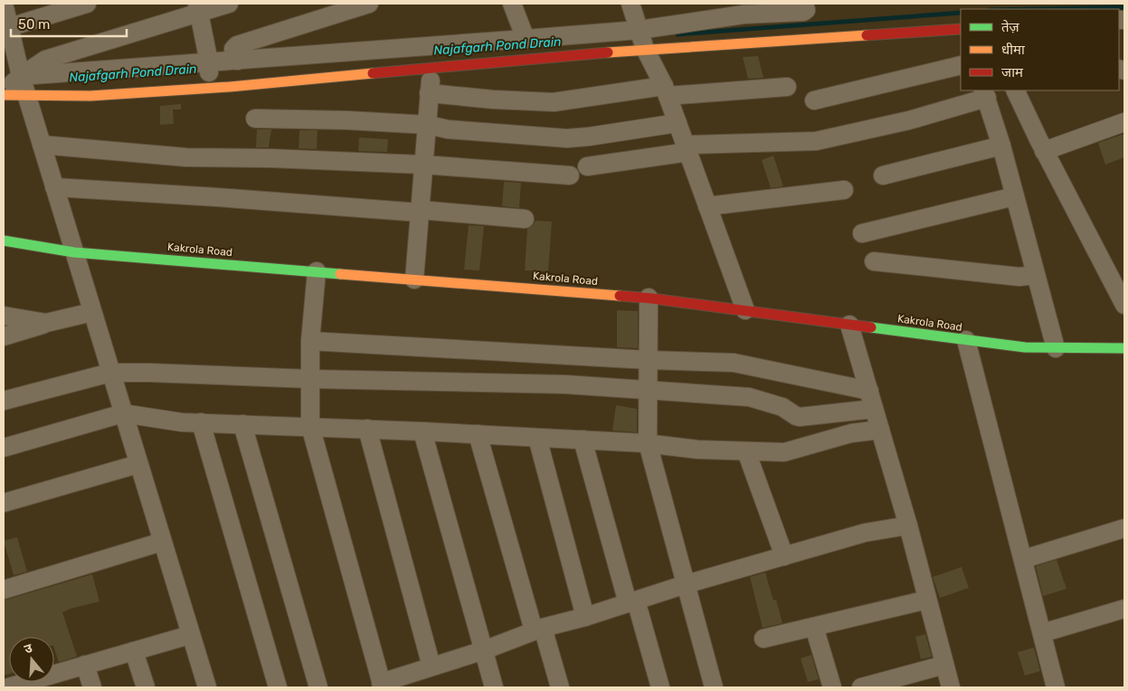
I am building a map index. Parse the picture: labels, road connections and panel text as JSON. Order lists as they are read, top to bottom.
{
  "streets": {
    "street": ["Kakrola Road"]
  },
  "water": ["Najafgarh Pond Drain"],
  "legend": ["तेज़", "धीमा", "जाम"],
  "scale_bar": "50 m",
  "north": "top"
}
